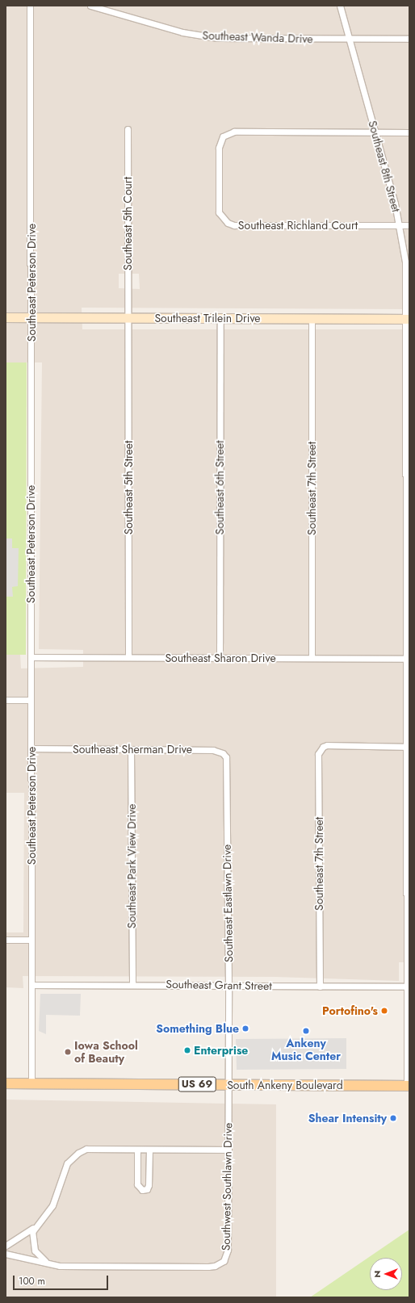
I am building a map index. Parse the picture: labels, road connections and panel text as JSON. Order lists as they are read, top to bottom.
{
  "streets": {
    "main road": ["US 69", "South Ankeny Boulevard"],
    "street": [
      "Southeast Wanda Drive",
      "Southeast 8th Street",
      "Southeast 5th Court",
      "Southeast Richland Court",
      "Southeast Peterson Drive",
      "Southeast Trilein Drive",
      "Southeast 5th Street",
      "Southeast 6th Street",
      "Southeast 7th Street",
      "Southeast Sharon Drive",
      "Southeast Sherman Drive",
      "Southeast Park View Drive",
      "Southeast Eastlawn Drive",
      "Southeast Grant Street",
      "Southwest Southlawn Drive"
    ]
  },
  "crossings": [
    ["Southeast Wanda Drive", "Southeast 8th Street"],
    ["Southeast 8th Street", "Southeast Richland Court"],
    ["Southeast 8th Street", "Southeast Trilein Drive"],
    ["Southeast 8th Street", "Southeast 7th Street"],
    ["Southeast 8th Street", "Southeast Sharon Drive"],
    ["Southeast 8th Street", "Southeast Grant Street"],
    ["Southeast 8th Street", "South Ankeny Boulevard"],
    ["Southeast 5th Court", "Southeast Trilein Drive"],
    ["Southeast 5th Court", "Southeast 5th Street"],
    ["Southeast Peterson Drive", "Southeast Trilein Drive"],
    ["Southeast Peterson Drive", "Southeast Sharon Drive"],
    ["Southeast Peterson Drive", "Southeast Sherman Drive"],
    ["Southeast Peterson Drive", "Southeast Grant Street"],
    ["Southeast Peterson Drive", "South Ankeny Boulevard"],
    ["Southeast Trilein Drive", "Southeast 5th Street"],
    ["Southeast Trilein Drive", "Southeast 6th Street"],
    ["Southeast Trilein Drive", "Southeast 7th Street"],
    ["Southeast 5th Street", "Southeast Sharon Drive"],
    ["Southeast 6th Street", "Southeast Sharon Drive"],
    ["Southeast 7th Street", "Southeast Sharon Drive"],
    ["Southeast 7th Street", "Southeast Grant Street"],
    ["Southeast Sherman Drive", "Southeast Park View Drive"],
    ["Southeast Sherman Drive", "Southeast Eastlawn Drive"],
    ["Southeast Park View Drive", "Southeast Grant Street"],
    ["Southeast Eastlawn Drive", "Southeast Grant Street"],
    ["Southeast Eastlawn Drive", "South Ankeny Boulevard"],
    ["Southeast Eastlawn Drive", "Southwest Southlawn Drive"],
    ["South Ankeny Boulevard", "Southwest Southlawn Drive"]
  ],
  "places": [
    "Portofino's",
    "Something Blue",
    "Ankeny Music Center",
    "Enterprise",
    "Iowa School of Beauty",
    "Shear Intensity"
  ],
  "scale_bar": "100 m",
  "north": "left"
}
